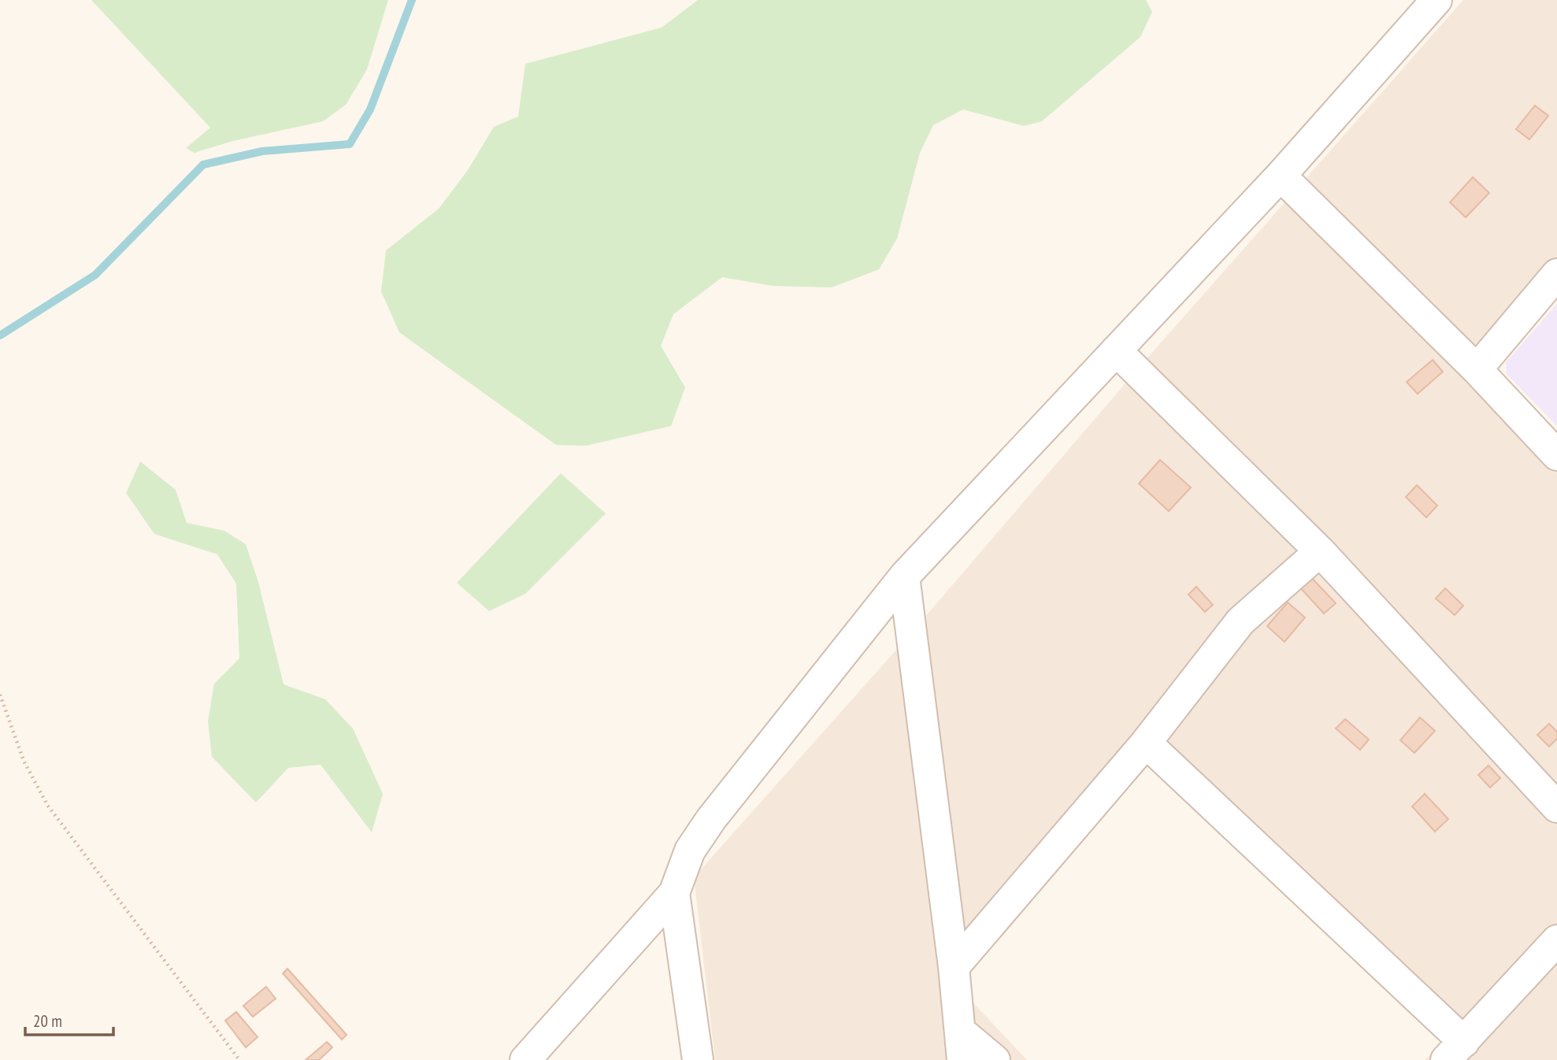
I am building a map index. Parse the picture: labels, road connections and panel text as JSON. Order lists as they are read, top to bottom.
{
  "scale_bar": "20 m"
}
